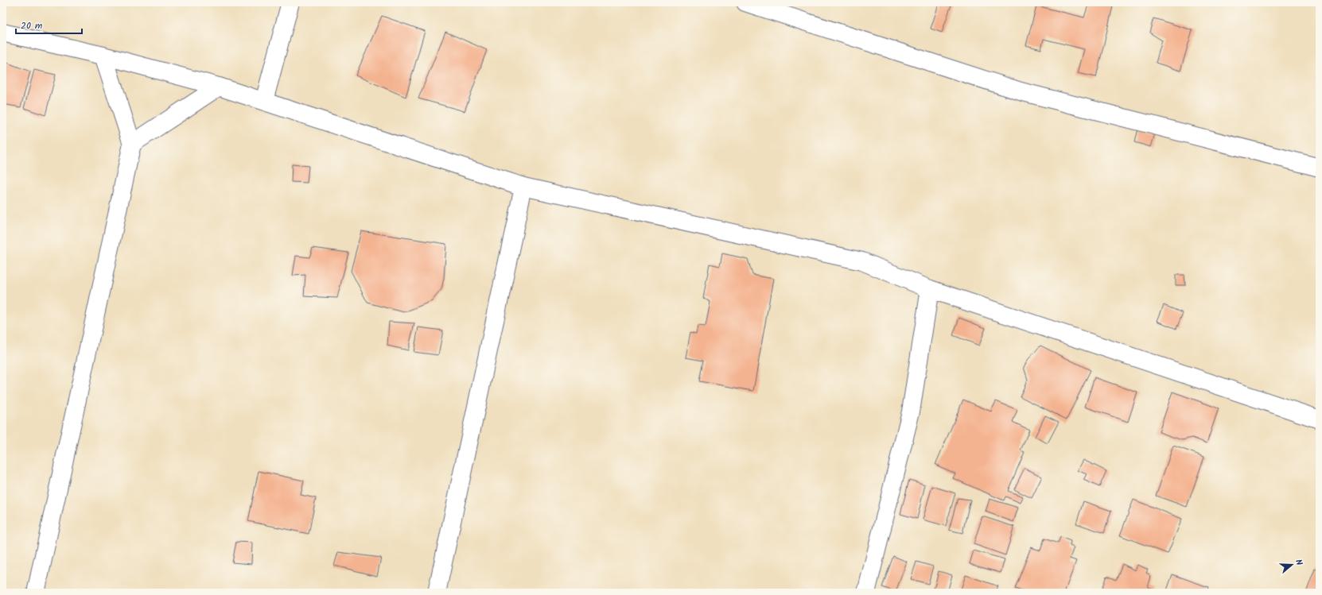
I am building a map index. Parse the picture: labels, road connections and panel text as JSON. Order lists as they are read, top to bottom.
{
  "scale_bar": "20 m",
  "north": "right"
}
